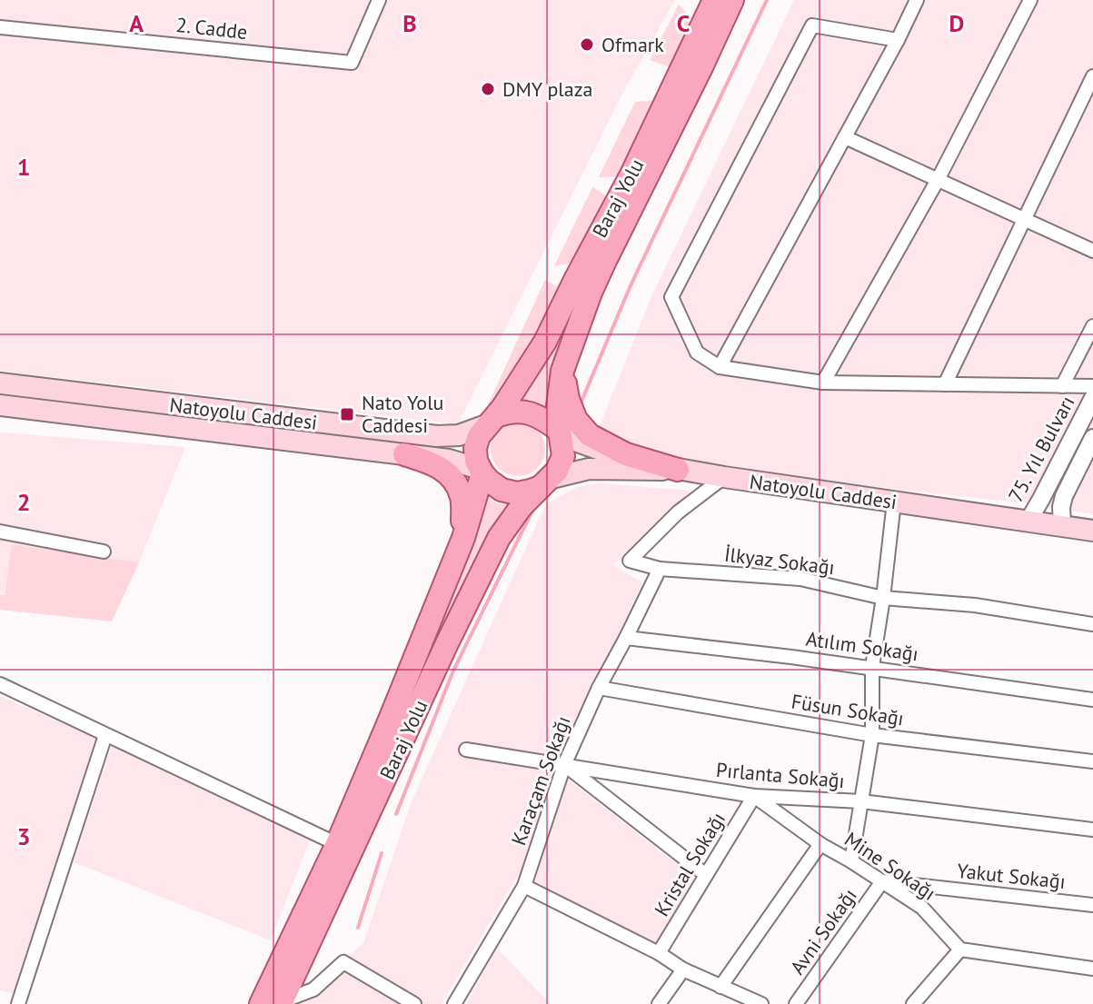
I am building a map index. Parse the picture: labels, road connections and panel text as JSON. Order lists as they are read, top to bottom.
{
  "streets": {
    "main road": ["Baraj Yolu", "Natoyolu Caddesi"],
    "street": [
      "2. Cadde",
      "75. Yıl Bulvarı",
      "İlkyaz Sokağı",
      "Atılım Sokağı",
      "Füsun Sokağı",
      "Pırlanta Sokağı",
      "Karaçam Sokağı",
      "Kristal Sokağı",
      "Mine Sokağı",
      "Yakut Sokağı",
      "Avni Sokağı"
    ]
  },
  "crossings": [
    ["Baraj Yolu", "Natoyolu Caddesi"],
    ["Natoyolu Caddesi", "75. Yıl Bulvarı"],
    ["Natoyolu Caddesi", "İlkyaz Sokağı"],
    ["İlkyaz Sokağı", "Karaçam Sokağı"],
    ["Atılım Sokağı", "Karaçam Sokağı"],
    ["Füsun Sokağı", "Karaçam Sokağı"],
    ["Pırlanta Sokağı", "Karaçam Sokağı"],
    ["Pırlanta Sokağı", "Kristal Sokağı"],
    ["Pırlanta Sokağı", "Mine Sokağı"],
    ["Kristal Sokağı", "Mine Sokağı"],
    ["Mine Sokağı", "Yakut Sokağı"],
    ["Mine Sokağı", "Avni Sokağı"],
    ["Yakut Sokağı", "Avni Sokağı"]
  ],
  "places": {
    "other": ["Ofmark", "DMY plaza"],
    "transit": ["Nato Yolu Caddesi"]
  },
  "grid": {
    "columns": [
      "A",
      "B",
      "C",
      "D"
    ],
    "rows": ["1", "2", "3"]
  }
}
